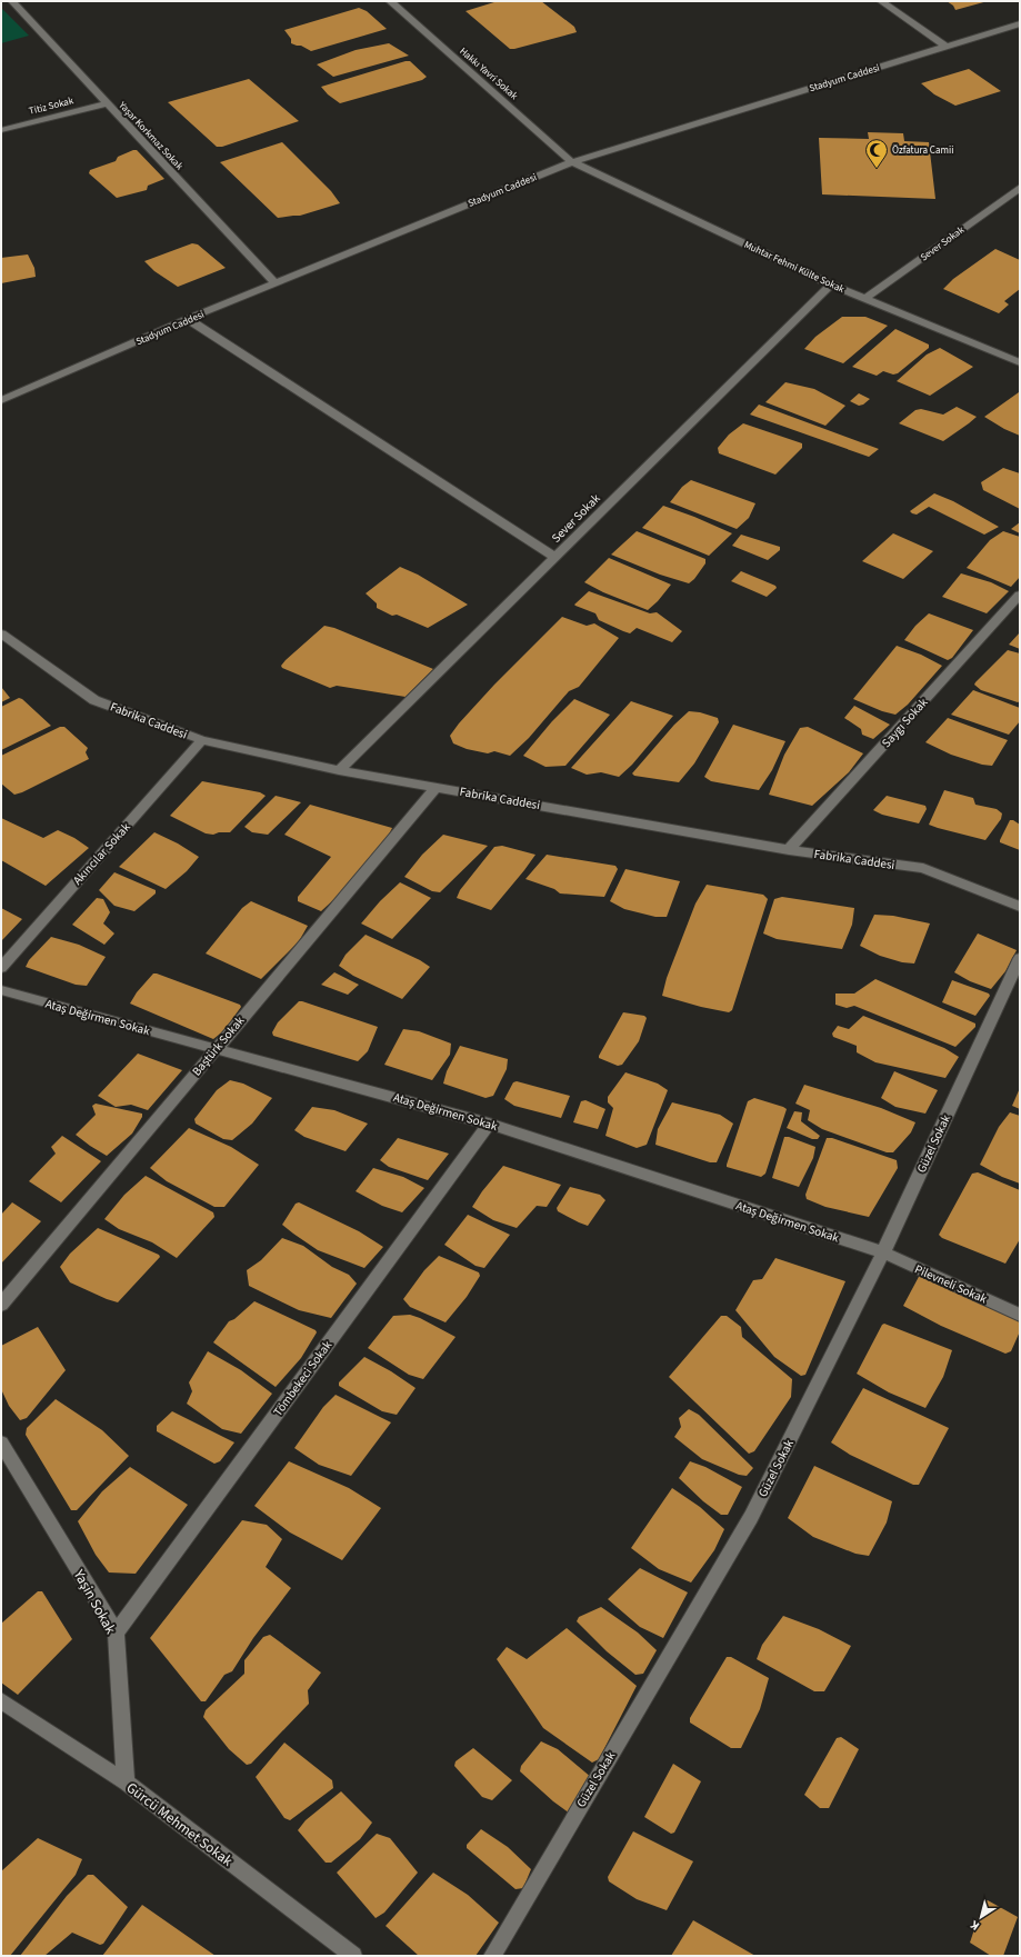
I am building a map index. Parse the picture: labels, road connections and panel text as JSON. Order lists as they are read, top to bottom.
{
  "streets": {
    "street": [
      "Hakkı Yavri Sokak",
      "Stadyum Caddesi",
      "Titiz Sokak",
      "Yaşar Korkmaz Sokak",
      "Sever Sokak",
      "Muhtar Fehmi Külte Sokak",
      "Fabrika Caddesi",
      "Saygı Sokak",
      "Akıncılar Sokak",
      "Ataş Değirmen Sokak",
      "Baştürk Sokak",
      "Güzel Sokak",
      "Pilevneli Sokak",
      "Tömbekeci Sokak",
      "Yaşin Sokak",
      "Gürcü Mehmet Sokak"
    ]
  },
  "crossings": [
    ["Hakkı Yavri Sokak", "Stadyum Caddesi"],
    ["Hakkı Yavri Sokak", "Muhtar Fehmi Külte Sokak"],
    ["Stadyum Caddesi", "Yaşar Korkmaz Sokak"],
    ["Stadyum Caddesi", "Muhtar Fehmi Külte Sokak"],
    ["Titiz Sokak", "Yaşar Korkmaz Sokak"],
    ["Sever Sokak", "Muhtar Fehmi Külte Sokak"],
    ["Sever Sokak", "Fabrika Caddesi"],
    ["Fabrika Caddesi", "Saygı Sokak"],
    ["Fabrika Caddesi", "Akıncılar Sokak"],
    ["Fabrika Caddesi", "Baştürk Sokak"],
    ["Ataş Değirmen Sokak", "Baştürk Sokak"],
    ["Ataş Değirmen Sokak", "Güzel Sokak"],
    ["Ataş Değirmen Sokak", "Pilevneli Sokak"],
    ["Ataş Değirmen Sokak", "Tömbekeci Sokak"],
    ["Güzel Sokak", "Pilevneli Sokak"],
    ["Tömbekeci Sokak", "Yaşin Sokak"],
    ["Yaşin Sokak", "Gürcü Mehmet Sokak"]
  ],
  "places": {
    "mosque": ["Özfatura Camii"]
  },
  "north": "bottom left"
}
